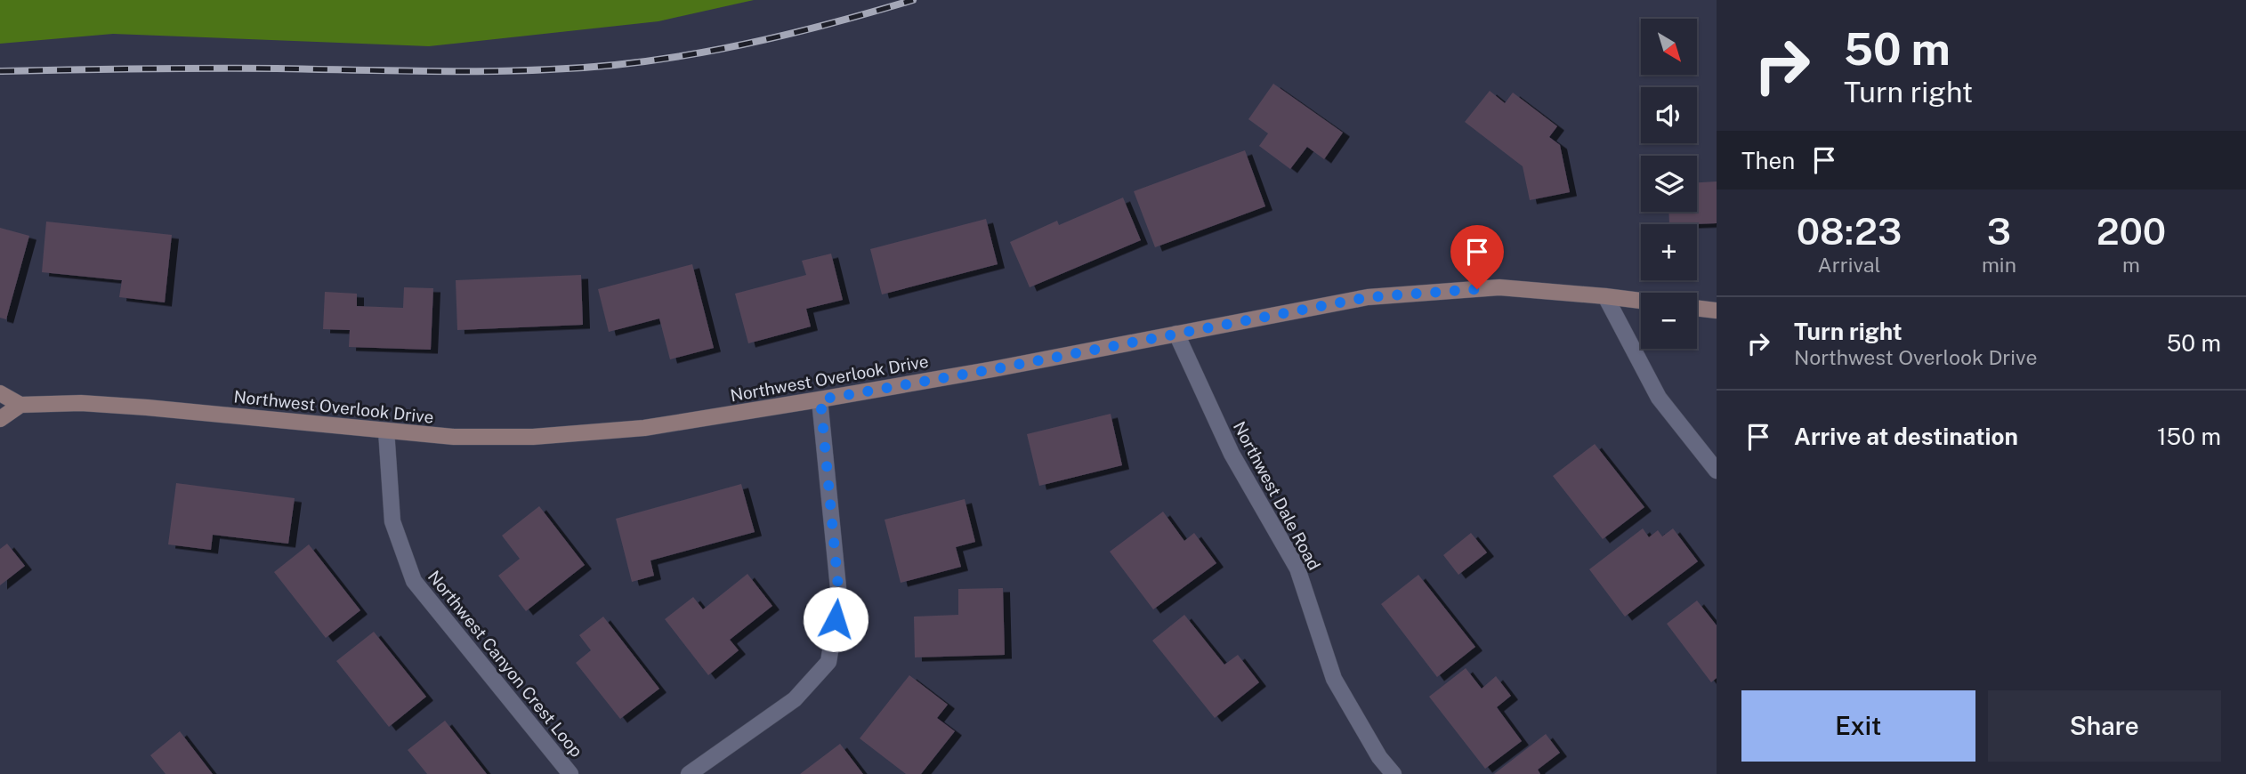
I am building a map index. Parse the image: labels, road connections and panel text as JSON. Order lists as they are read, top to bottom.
{
  "streets": {
    "street": ["Northwest Overlook Drive", "Northwest Dale Road", "Northwest Canyon Crest Loop"]
  },
  "crossings": [
    ["Northwest Overlook Drive", "Northwest Dale Road"],
    ["Northwest Overlook Drive", "Northwest Canyon Crest Loop"]
  ],
  "north": "bottom right",
  "page": {
    "turn": ["50 m", "Turn right"],
    "map_buttons": ["+", "−"],
    "then": "Then",
    "eta": [
      "08:23",
      "Arrival",
      "3",
      "min",
      "200",
      "m"
    ],
    "list": [
      {
        "name": "Turn right",
        "note": "Northwest Overlook Drive",
        "value": "50 m"
      },
      {
        "name": "Arrive at destination",
        "value": "150 m"
      }
    ],
    "buttons": ["Exit", "Share"]
  }
}
